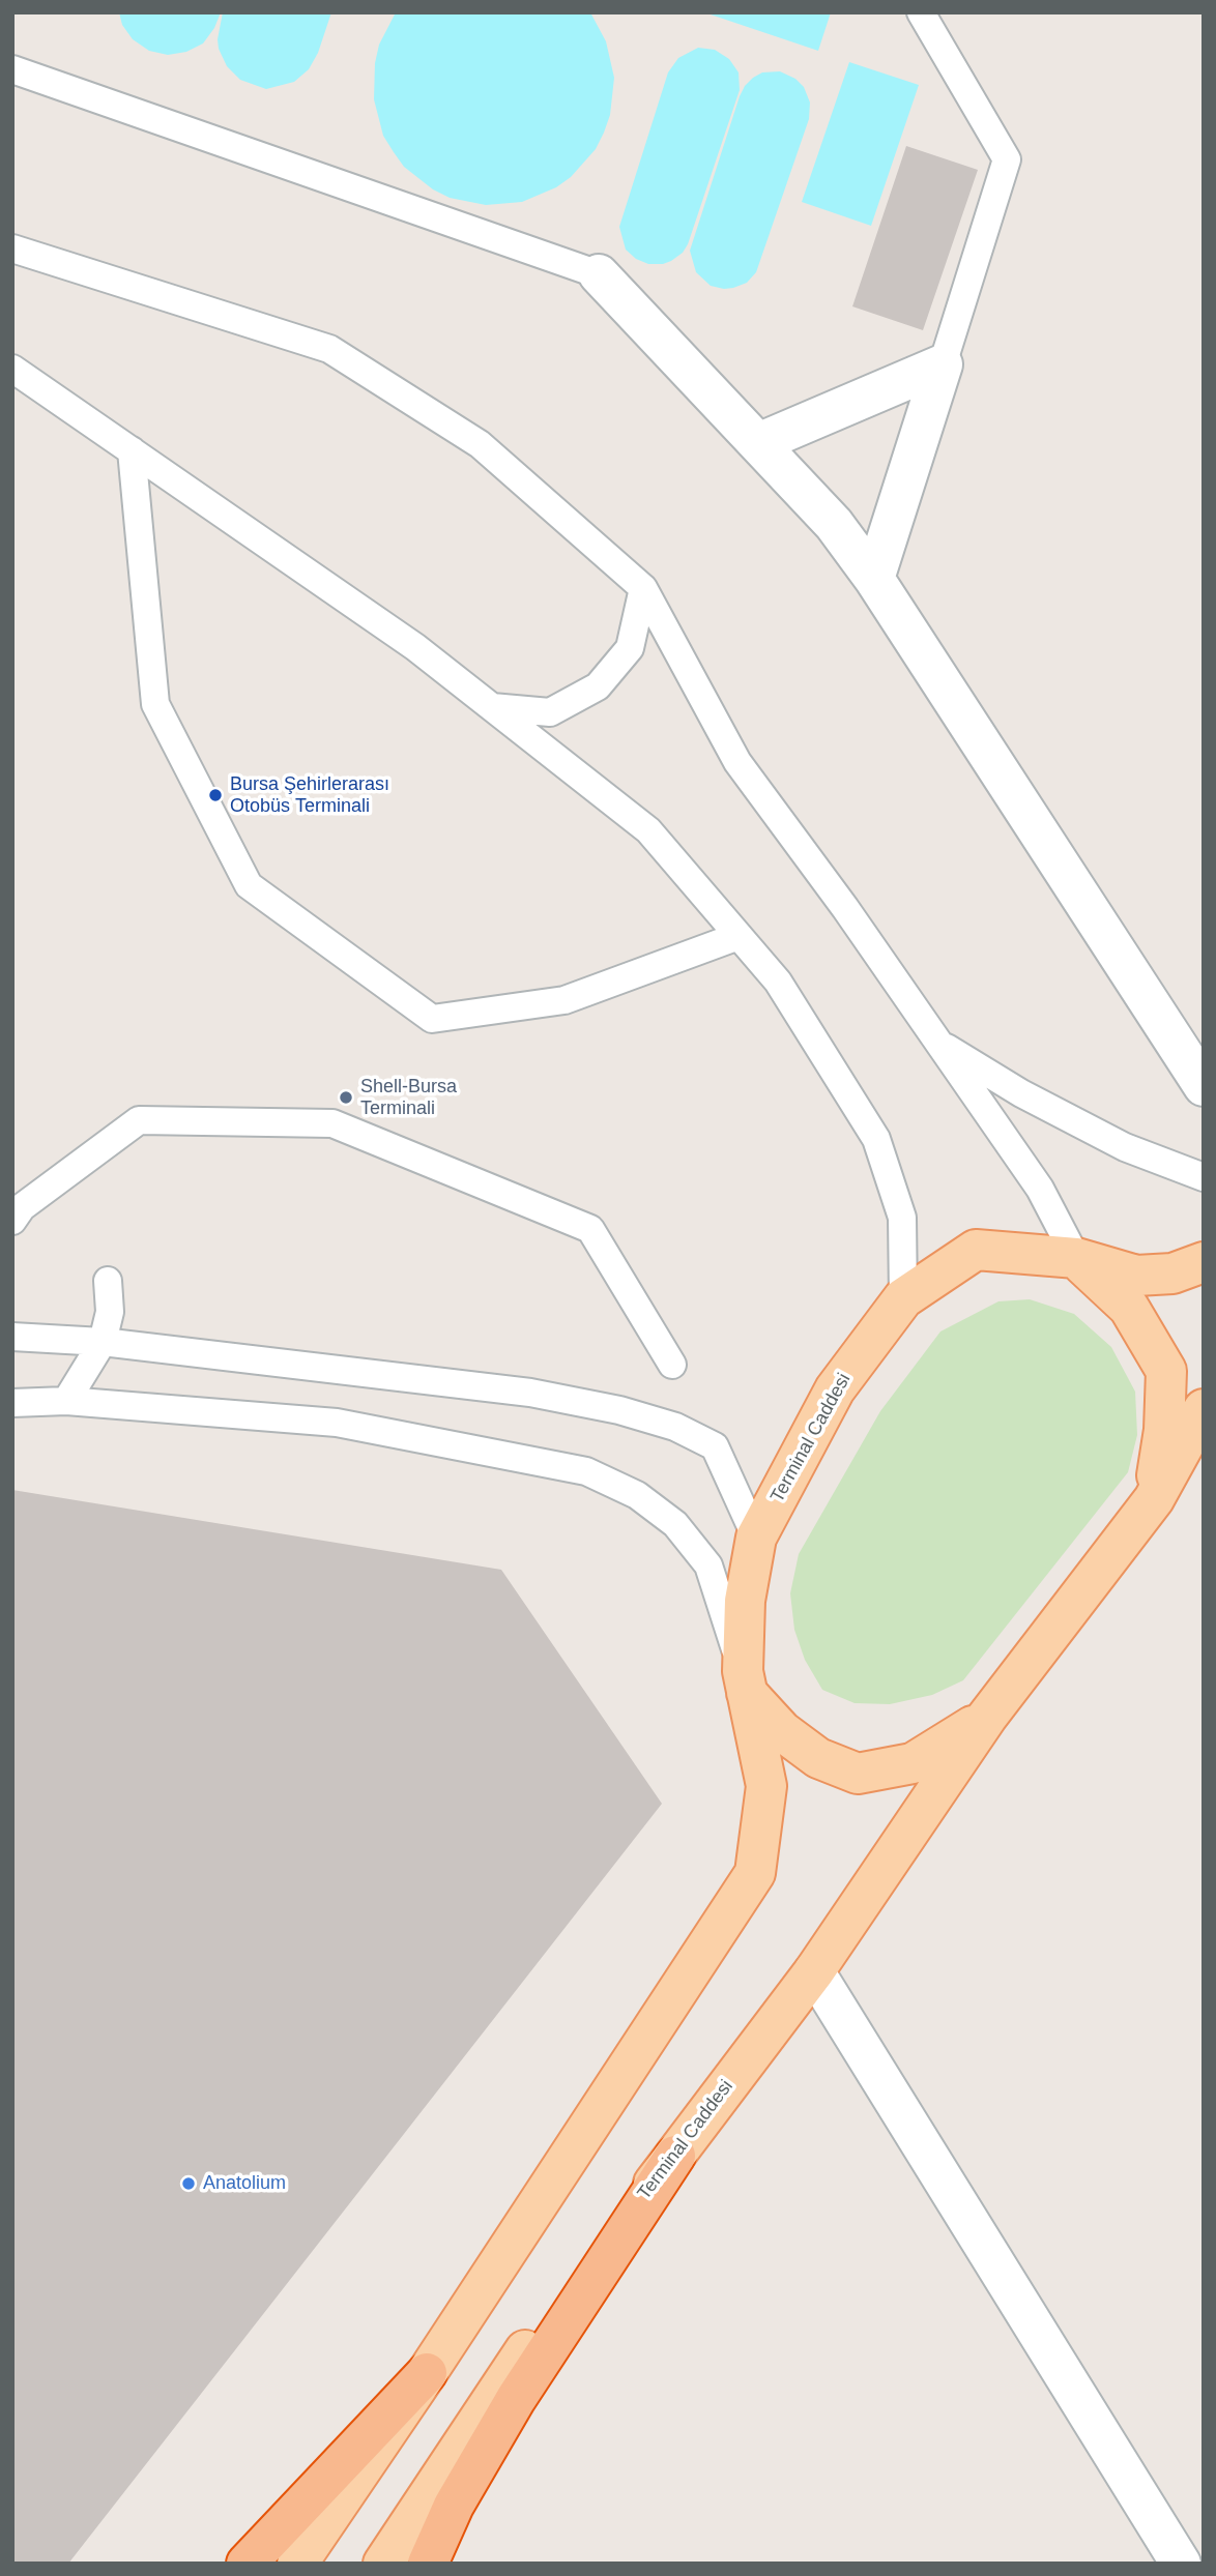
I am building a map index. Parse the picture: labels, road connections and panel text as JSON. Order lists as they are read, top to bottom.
{
  "streets": {
    "main road": ["Terminal Caddesi"]
  },
  "places": ["Bursa Şehirlerarası Otobüs Terminali", "Shell-Bursa Terminali", "Anatolium"]
}
